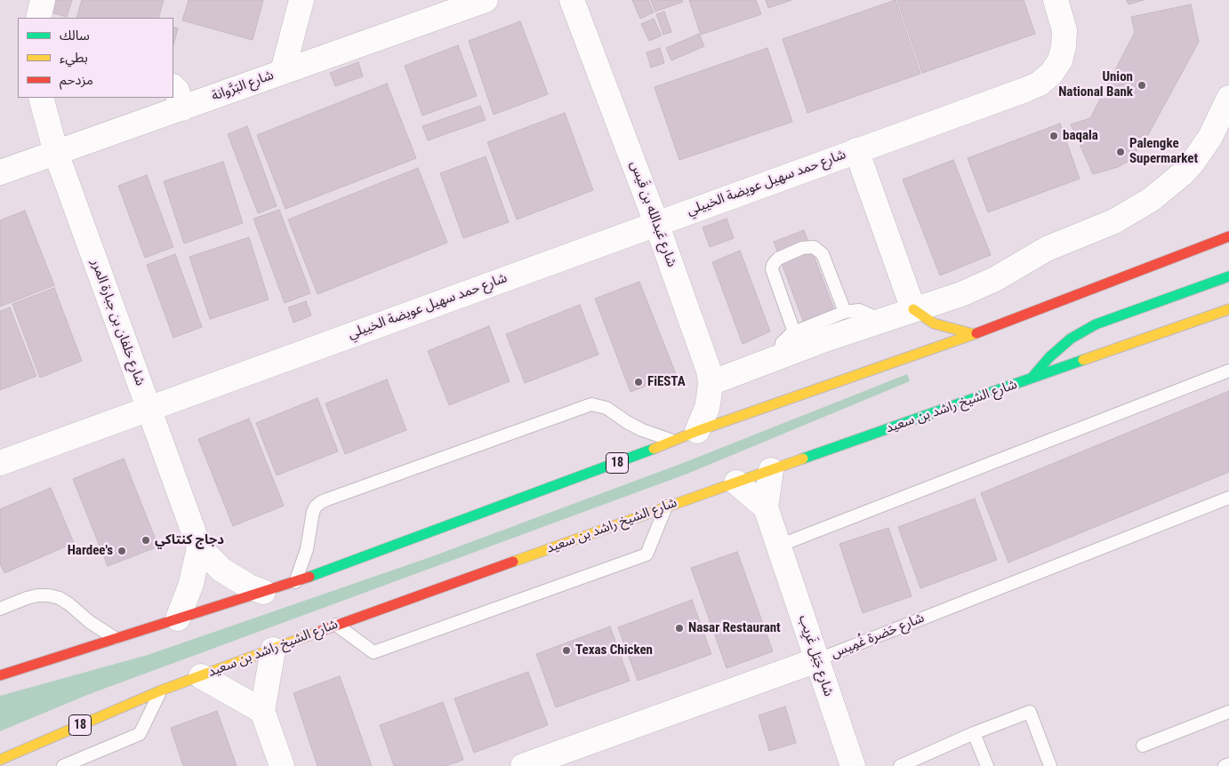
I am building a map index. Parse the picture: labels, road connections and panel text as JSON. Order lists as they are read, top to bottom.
{
  "streets": {
    "main road": ["شارع الشيخ راشد بن سعيد", "18"],
    "street": [
      "شارع البَرَّوانة",
      "شارع حمد سهيل عويضة الخييلي",
      "شارع عَبدالله بن قَيس",
      "شارع خلفان بن جبارة المرر",
      "شارع حَضرة غُمِيس",
      "شارع جَبَل غَرِيب"
    ]
  },
  "crossings": [
    ["شارع البَرَّوانة", "شارع خلفان بن جبارة المرر"],
    ["شارع حمد سهيل عويضة الخييلي", "شارع عَبدالله بن قَيس"],
    ["شارع حمد سهيل عويضة الخييلي", "شارع خلفان بن جبارة المرر"],
    ["شارع عَبدالله بن قَيس", "18"],
    ["شارع خلفان بن جبارة المرر", "18"],
    ["شارع حَضرة غُمِيس", "شارع جَبَل غَرِيب"]
  ],
  "places": [
    "Union National Bank",
    "baqala",
    "Palengke Supermarket",
    "FiESTA",
    "دجاج كنتاكي",
    "Hardee's",
    "Nasar Restaurant",
    "Texas Chicken"
  ],
  "legend": ["سالك", "بطيء", "مزدحم"]
}
